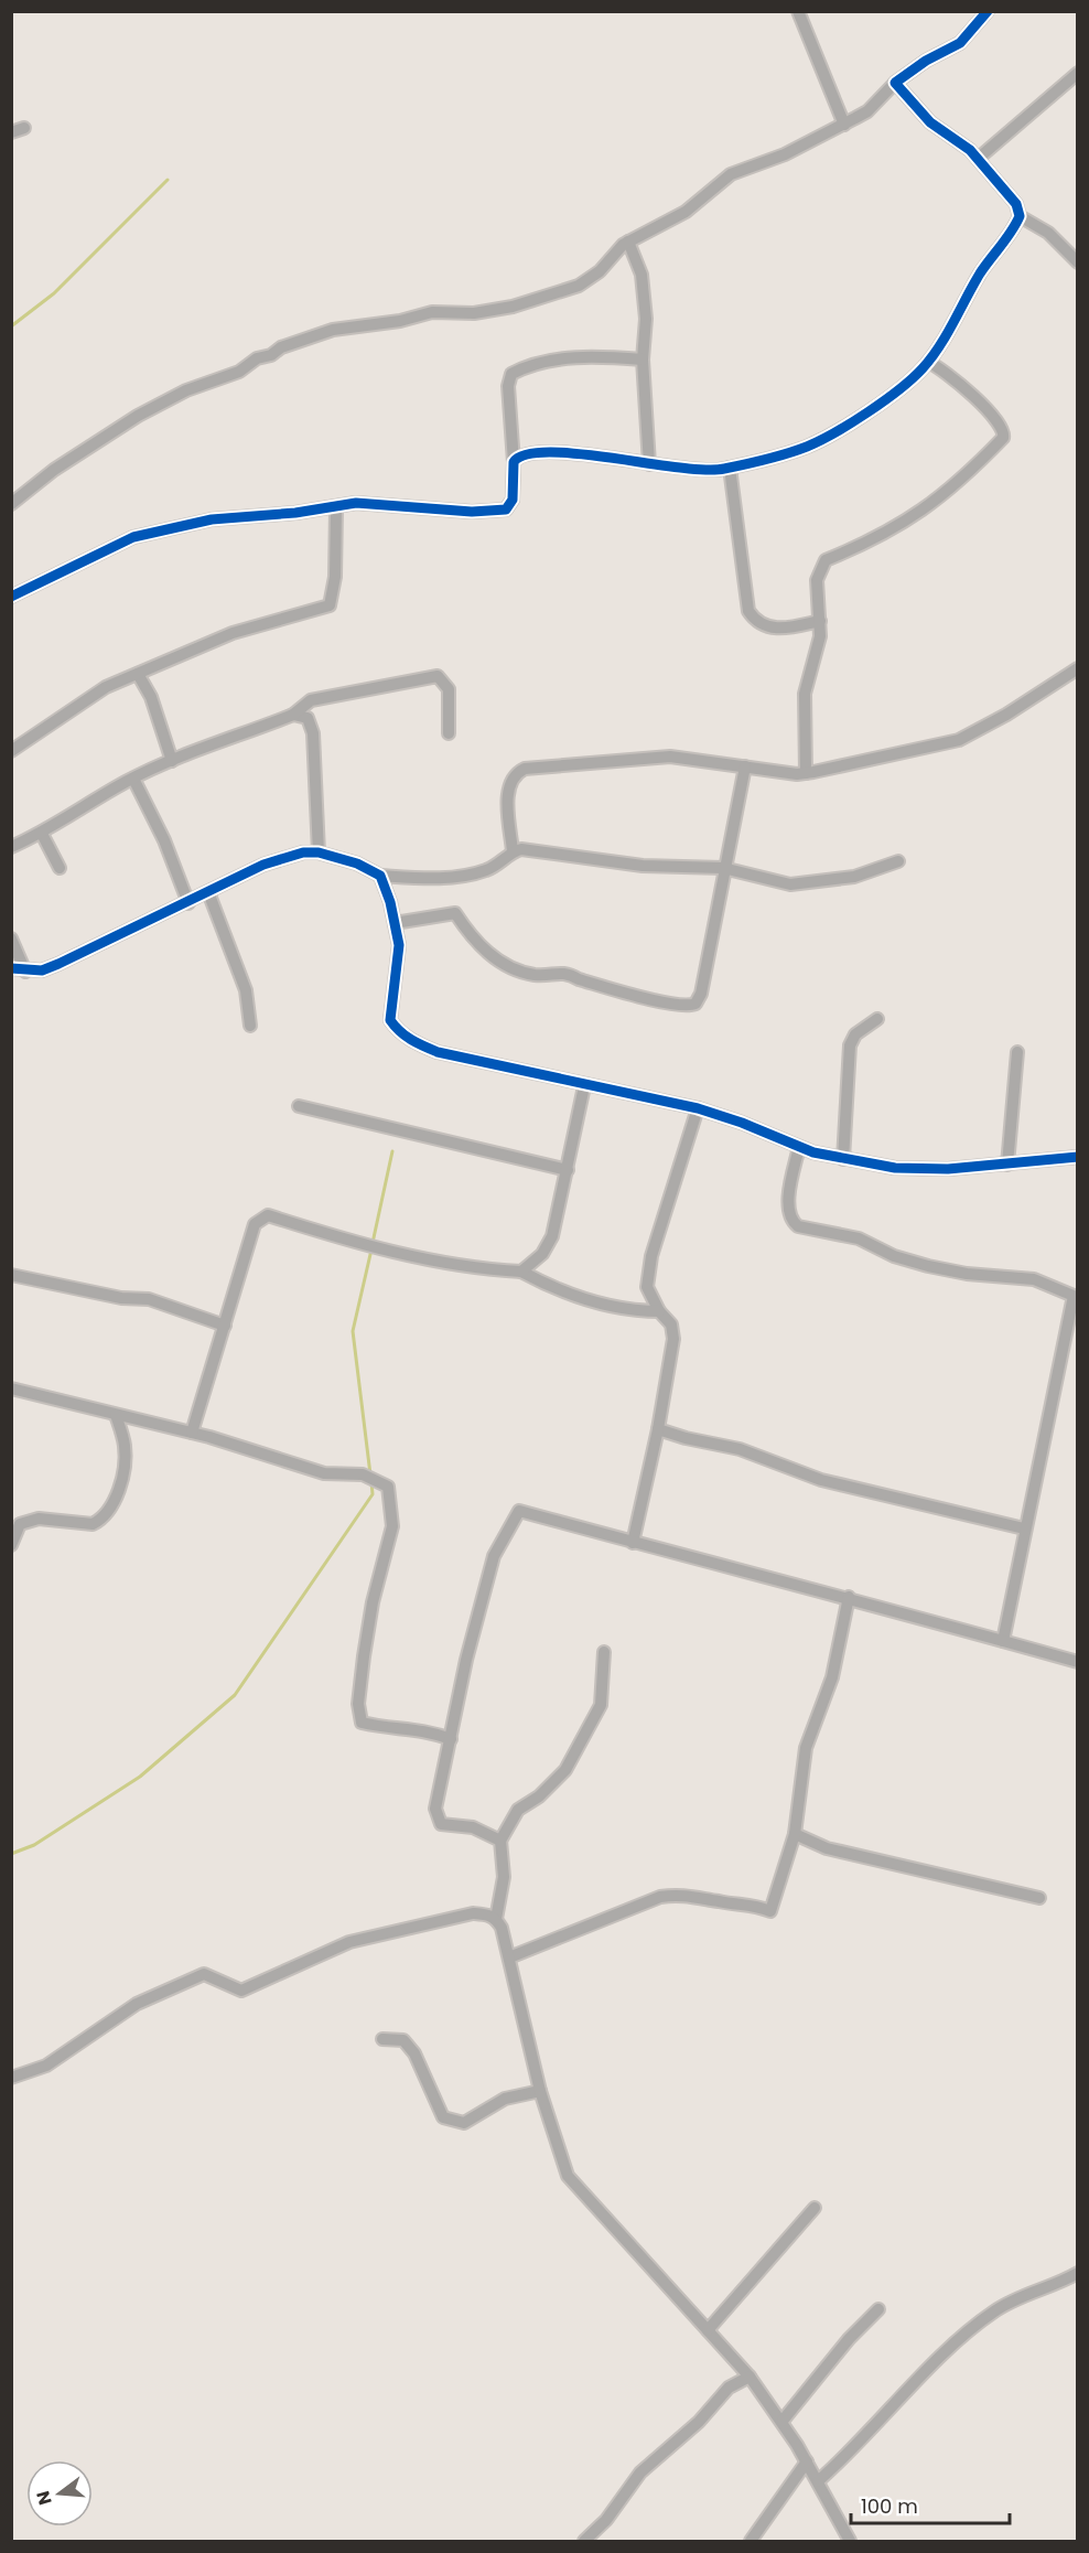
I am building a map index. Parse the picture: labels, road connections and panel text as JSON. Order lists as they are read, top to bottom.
{
  "scale_bar": "100 m",
  "north": "left"
}
